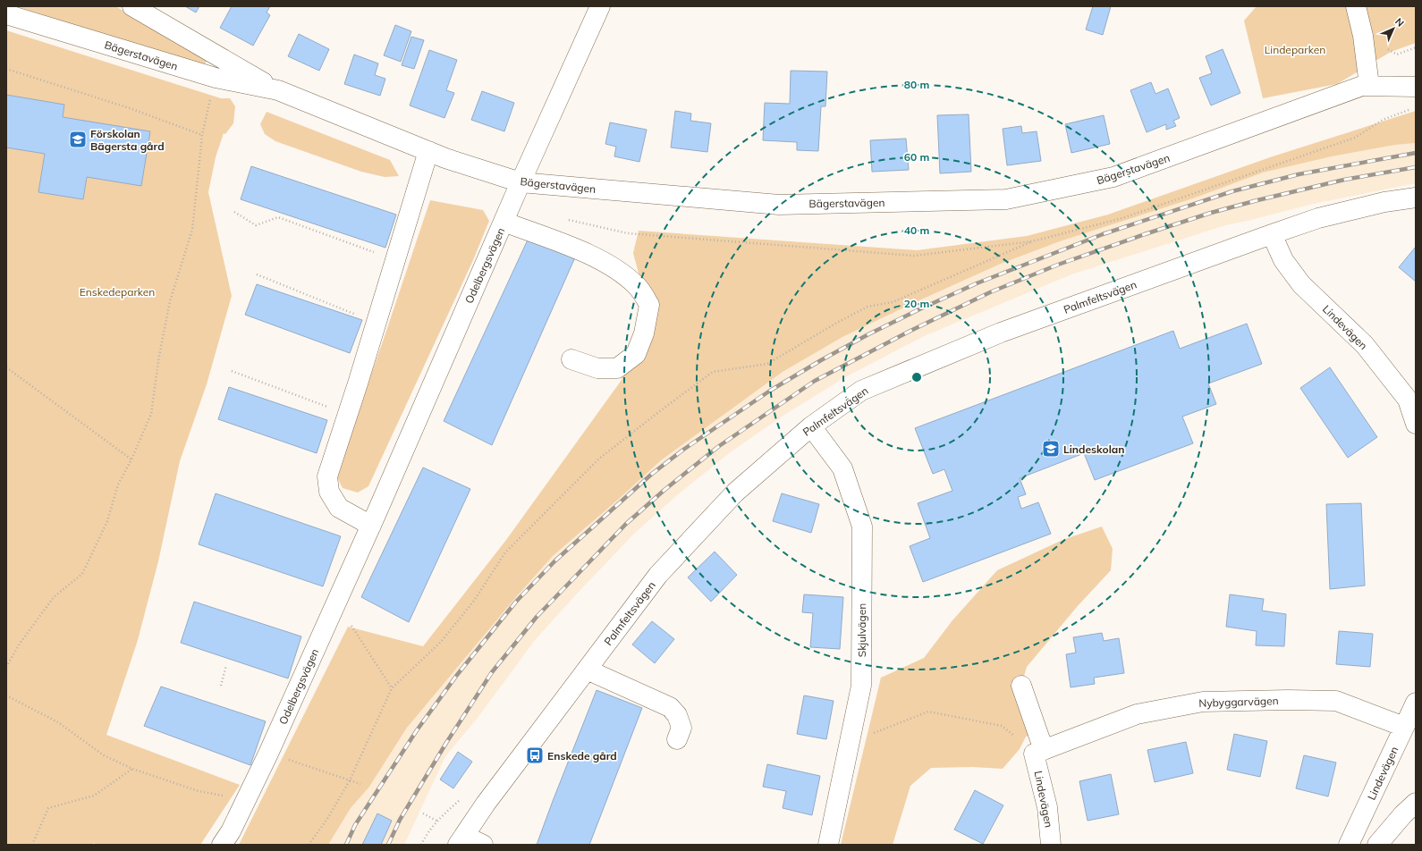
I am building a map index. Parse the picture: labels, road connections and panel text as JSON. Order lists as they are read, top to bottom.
{
  "streets": {
    "street": [
      "Bägerstavägen",
      "Odelbergsvägen",
      "Palmfeltsvägen",
      "Lindevägen",
      "Skjulvägen",
      "Nybyggarvägen"
    ]
  },
  "crossings": [
    ["Bägerstavägen", "Odelbergsvägen"],
    ["Palmfeltsvägen", "Lindevägen"],
    ["Palmfeltsvägen", "Skjulvägen"],
    ["Lindevägen", "Nybyggarvägen"]
  ],
  "parks": ["Lindeparken", "Enskedeparken"],
  "places": {
    "school or university": ["Förskolan Bägersta gård", "Lindeskolan"],
    "bus stop": ["Enskede gård"]
  },
  "north": "top right",
  "rings": [
    "80 m",
    "60 m",
    "40 m",
    "20 m"
  ]
}
